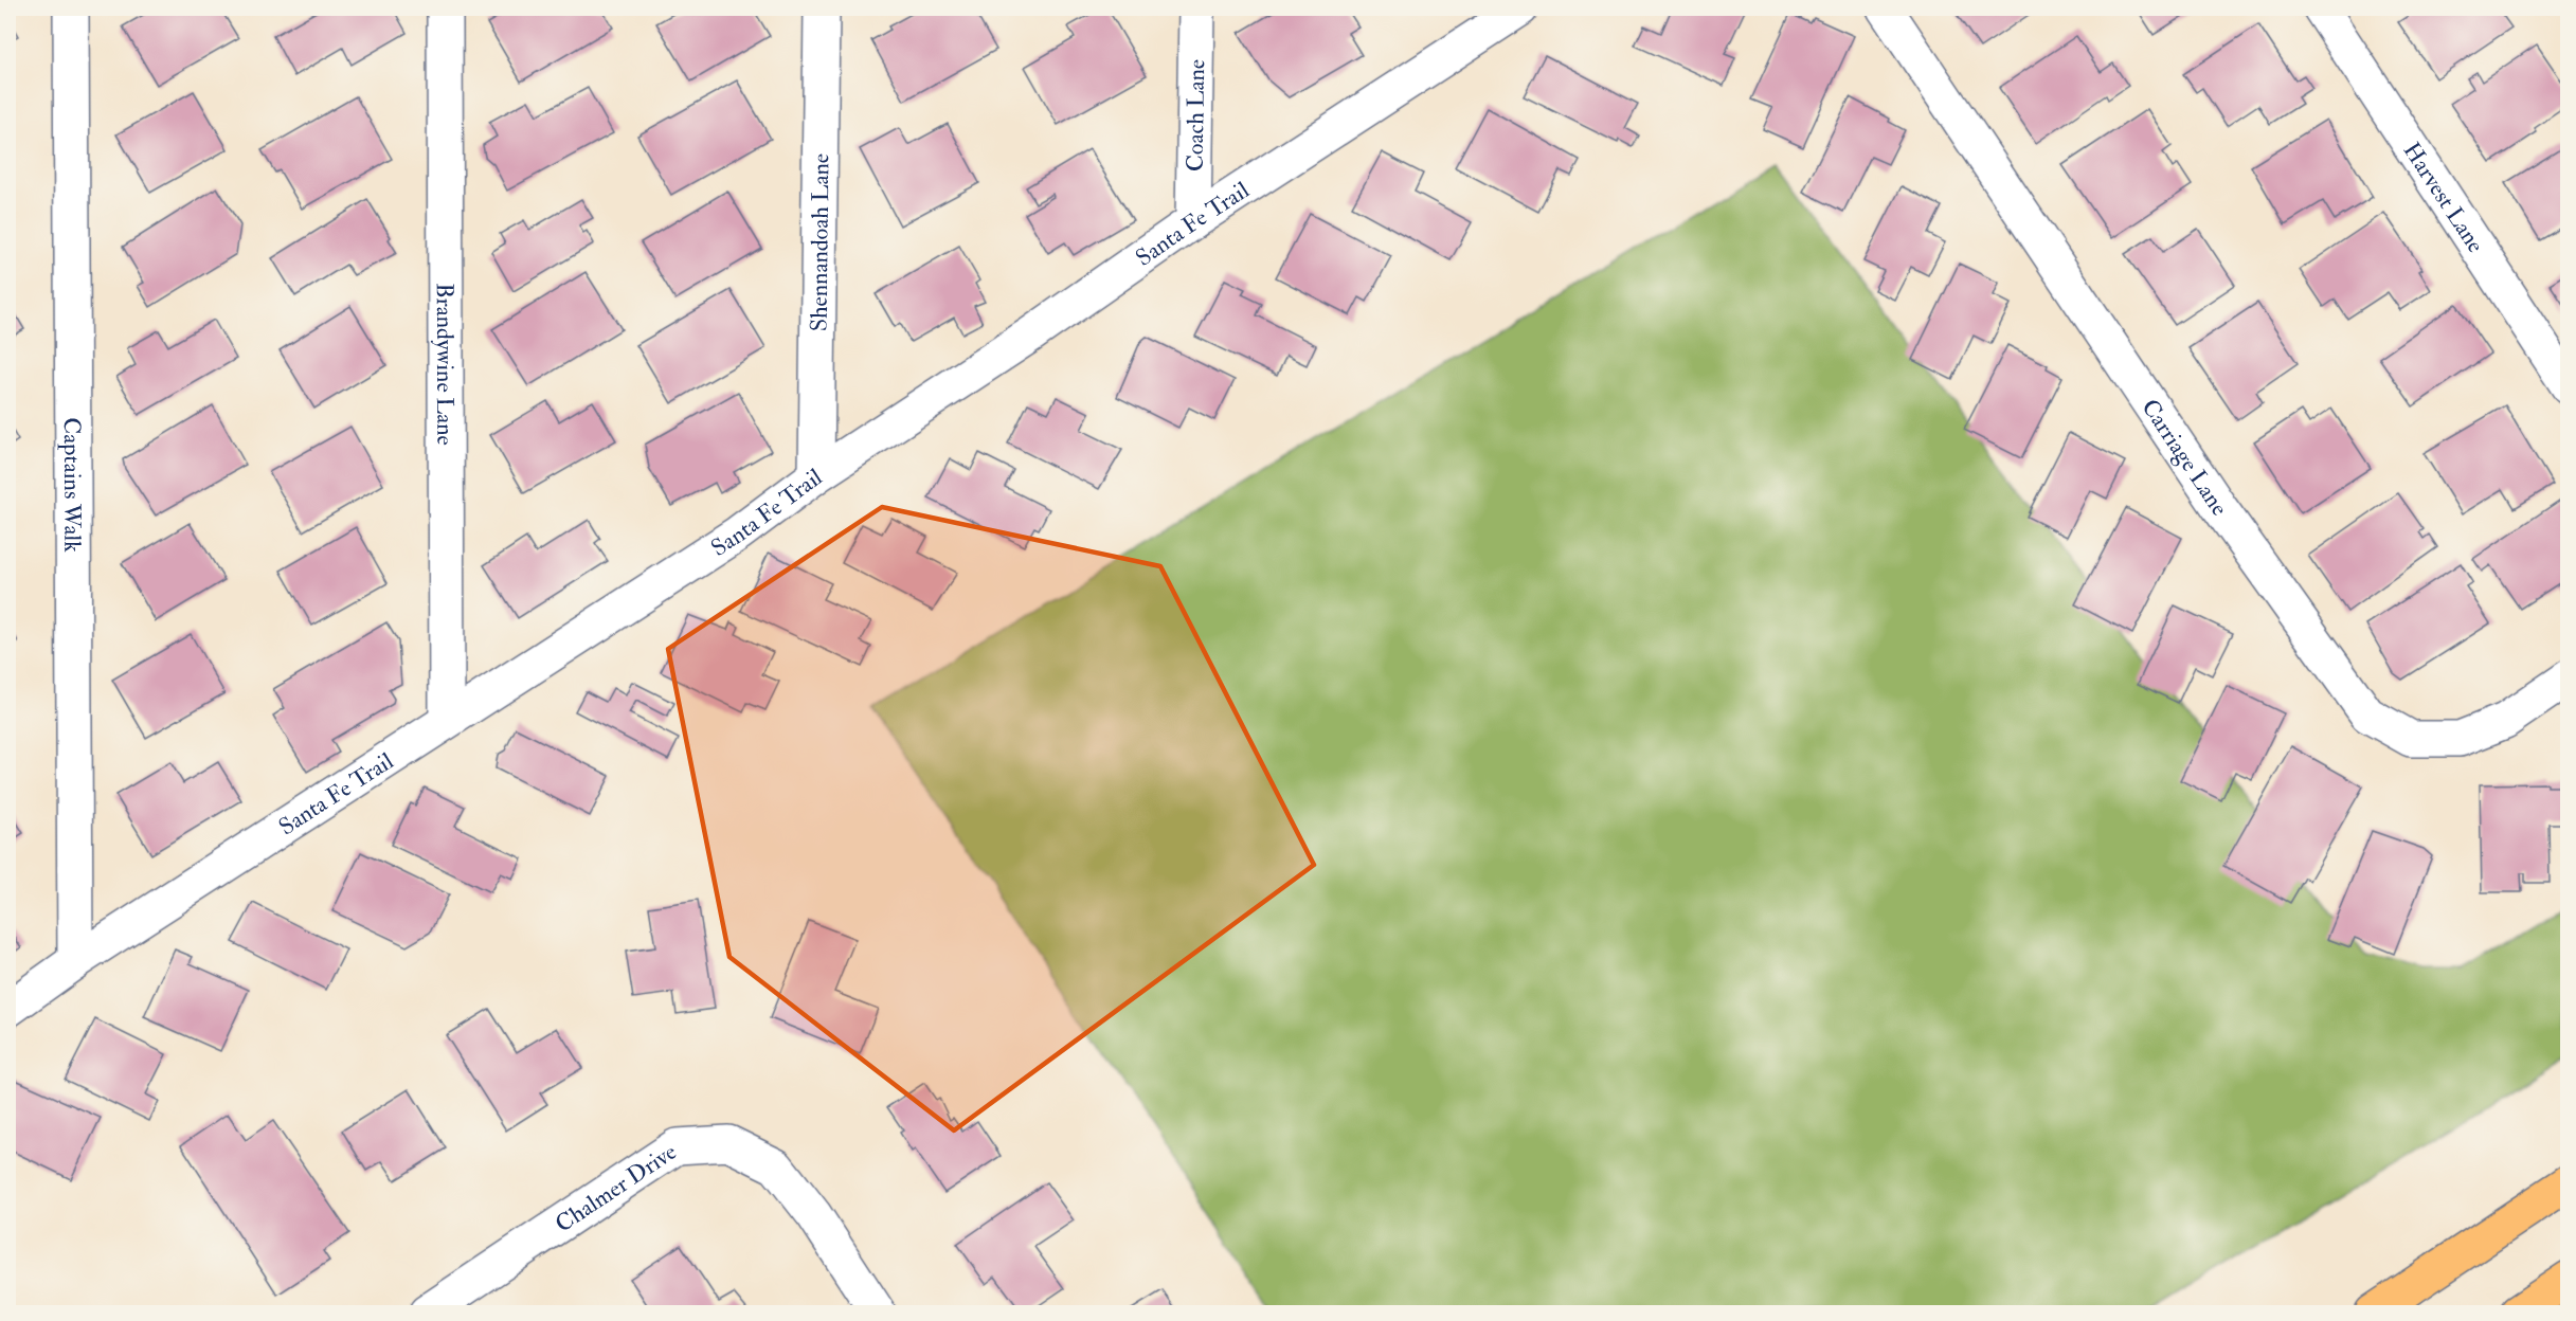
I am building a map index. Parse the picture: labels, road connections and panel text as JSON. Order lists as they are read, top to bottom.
{
  "streets": {
    "street": [
      "Coach Lane",
      "Harvest Lane",
      "Santa Fe Trail",
      "Shennandoah Lane",
      "Brandywine Lane",
      "Carriage Lane",
      "Captains Walk",
      "Chalmer Drive"
    ]
  },
  "crossings": [
    ["Coach Lane", "Santa Fe Trail"],
    ["Santa Fe Trail", "Shennandoah Lane"],
    ["Santa Fe Trail", "Brandywine Lane"],
    ["Santa Fe Trail", "Captains Walk"]
  ]
}
